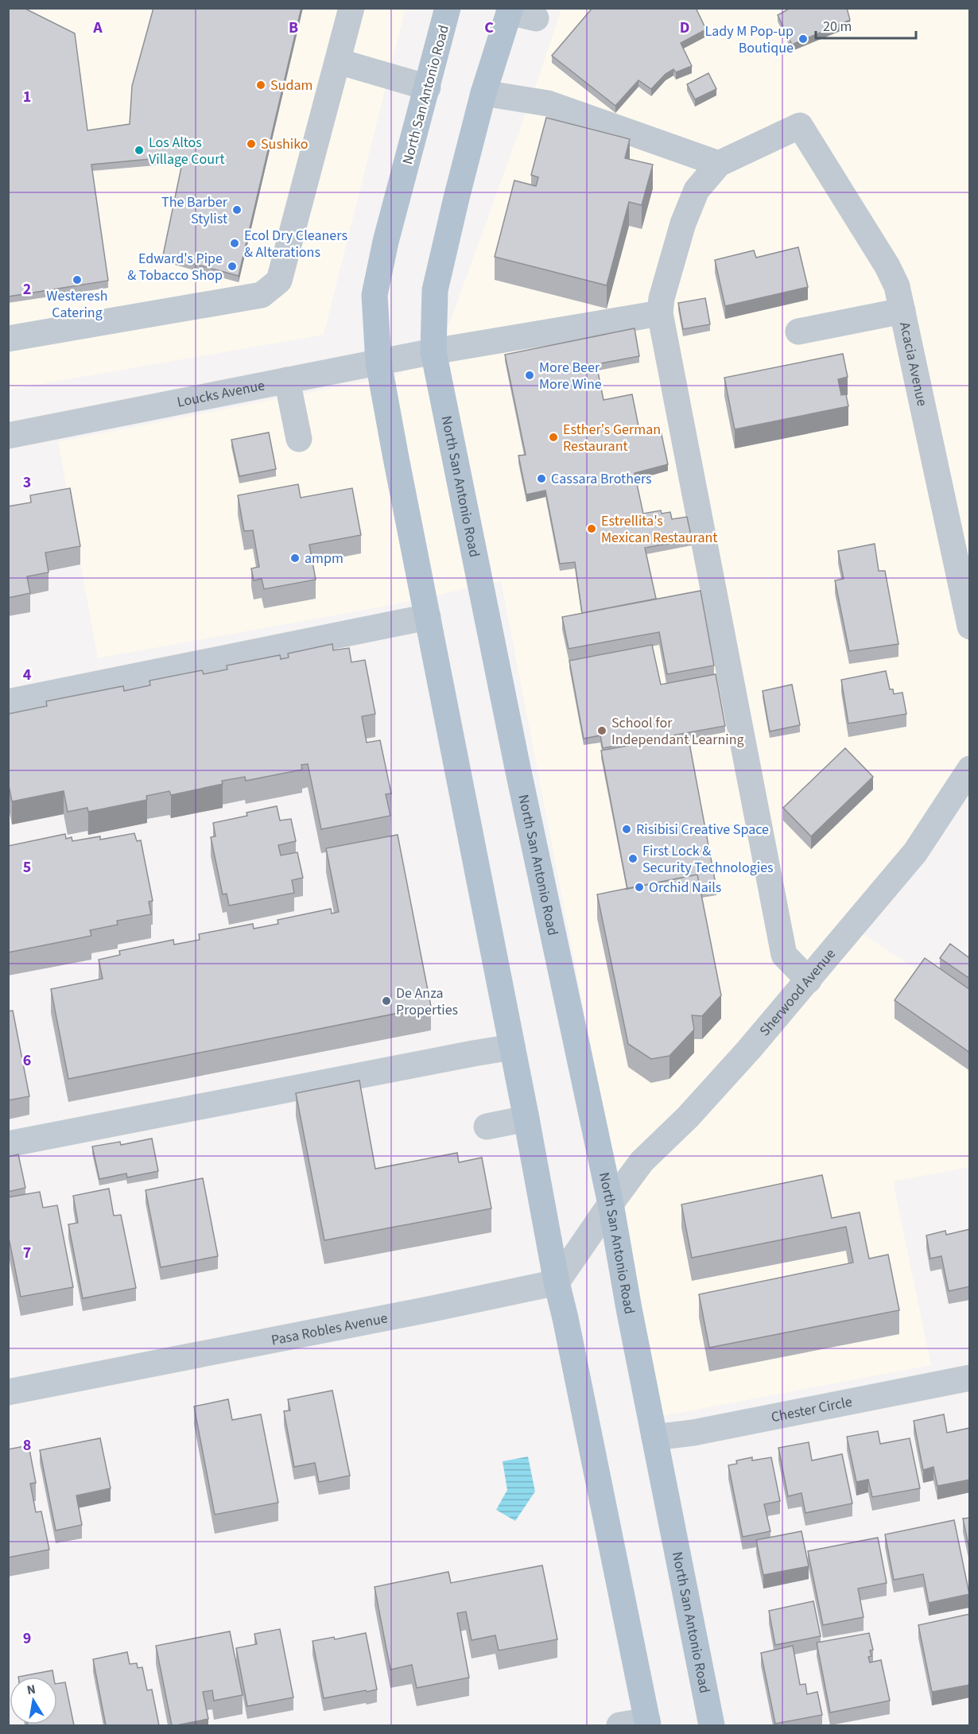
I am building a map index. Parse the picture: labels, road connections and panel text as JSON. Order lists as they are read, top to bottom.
{
  "streets": {
    "main road": ["North San Antonio Road"],
    "street": [
      "Acacia Avenue",
      "Loucks Avenue",
      "Sherwood Avenue",
      "Pasa Robles Avenue",
      "Chester Circle"
    ]
  },
  "crossings": [
    ["North San Antonio Road", "Loucks Avenue"],
    ["North San Antonio Road", "Sherwood Avenue"],
    ["North San Antonio Road", "Pasa Robles Avenue"],
    ["North San Antonio Road", "Chester Circle"]
  ],
  "places": [
    "Lady M Pop-up Boutique",
    "Sudam",
    "Sushiko",
    "Los Altos Village Court",
    "The Barber Stylist",
    "Ecol Dry Cleaners & Alterations",
    "Edward's Pipe & Tobacco Shop",
    "Westeresh Catering",
    "More Beer More Wine",
    "Esther's German Restaurant",
    "Cassara Brothers",
    "Estrellita's Mexican Restaurant",
    "ampm",
    "School for Independant Learning",
    "Risibisi Creative Space",
    "First Lock & Security Technologies",
    "Orchid Nails",
    "De Anza Properties"
  ],
  "scale_bar": "20 m",
  "north": "top",
  "grid": {
    "columns": [
      "A",
      "B",
      "C",
      "D"
    ],
    "rows": [
      "1",
      "2",
      "3",
      "4",
      "5",
      "6",
      "7",
      "8",
      "9"
    ]
  }
}
